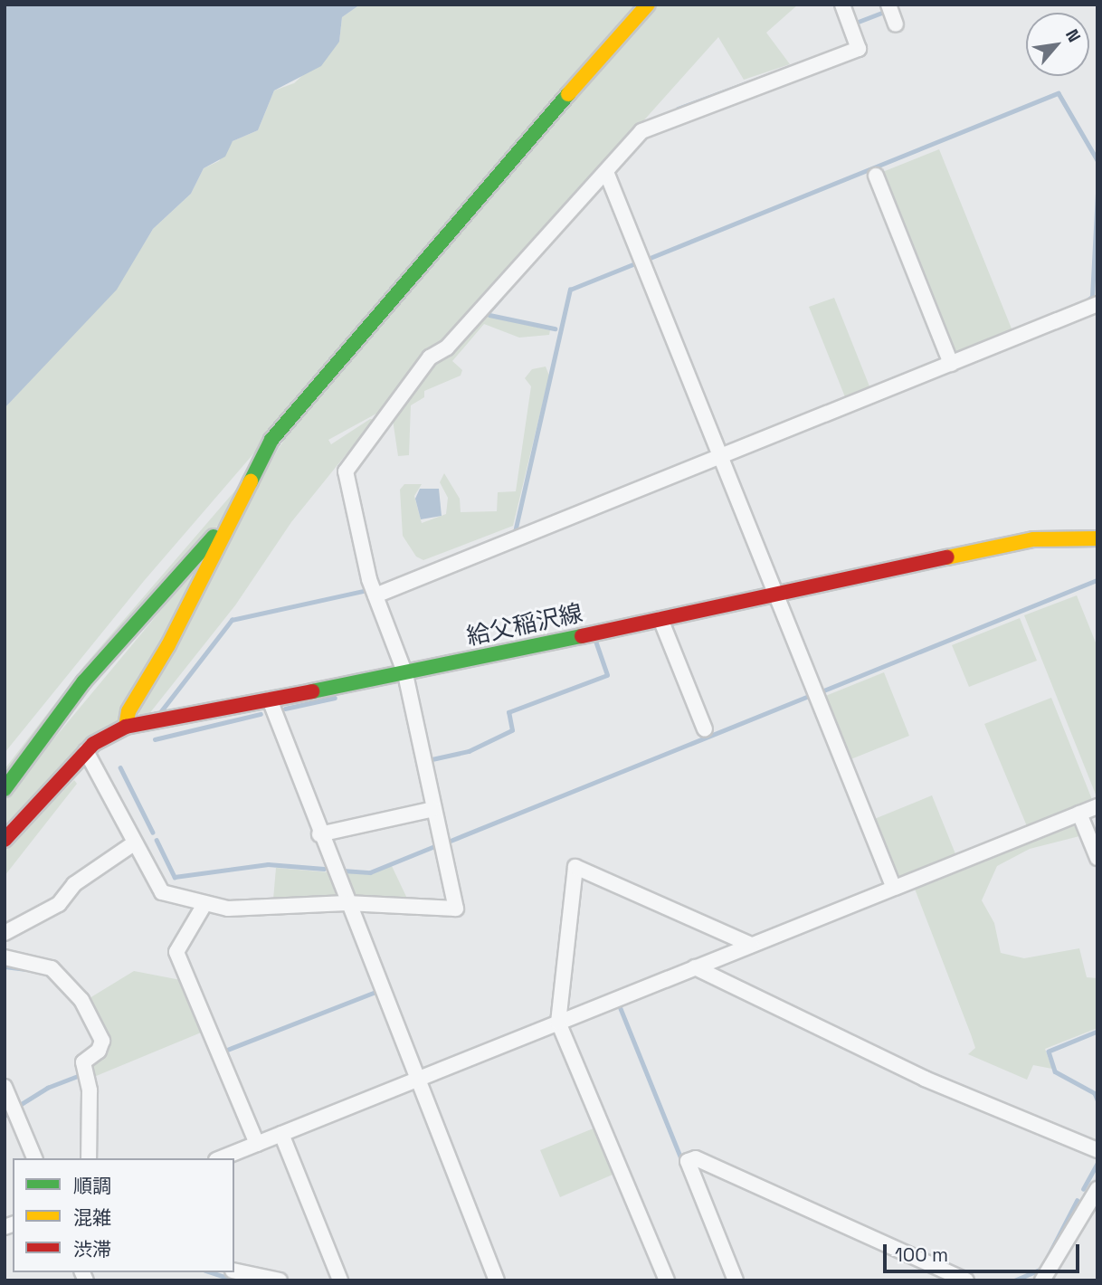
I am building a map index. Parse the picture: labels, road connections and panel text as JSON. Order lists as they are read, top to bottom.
{
  "streets": {
    "street": ["給父稲沢線"]
  },
  "legend": ["順調", "混雑", "渋滞"],
  "scale_bar": "100 m",
  "north": "top right"
}
